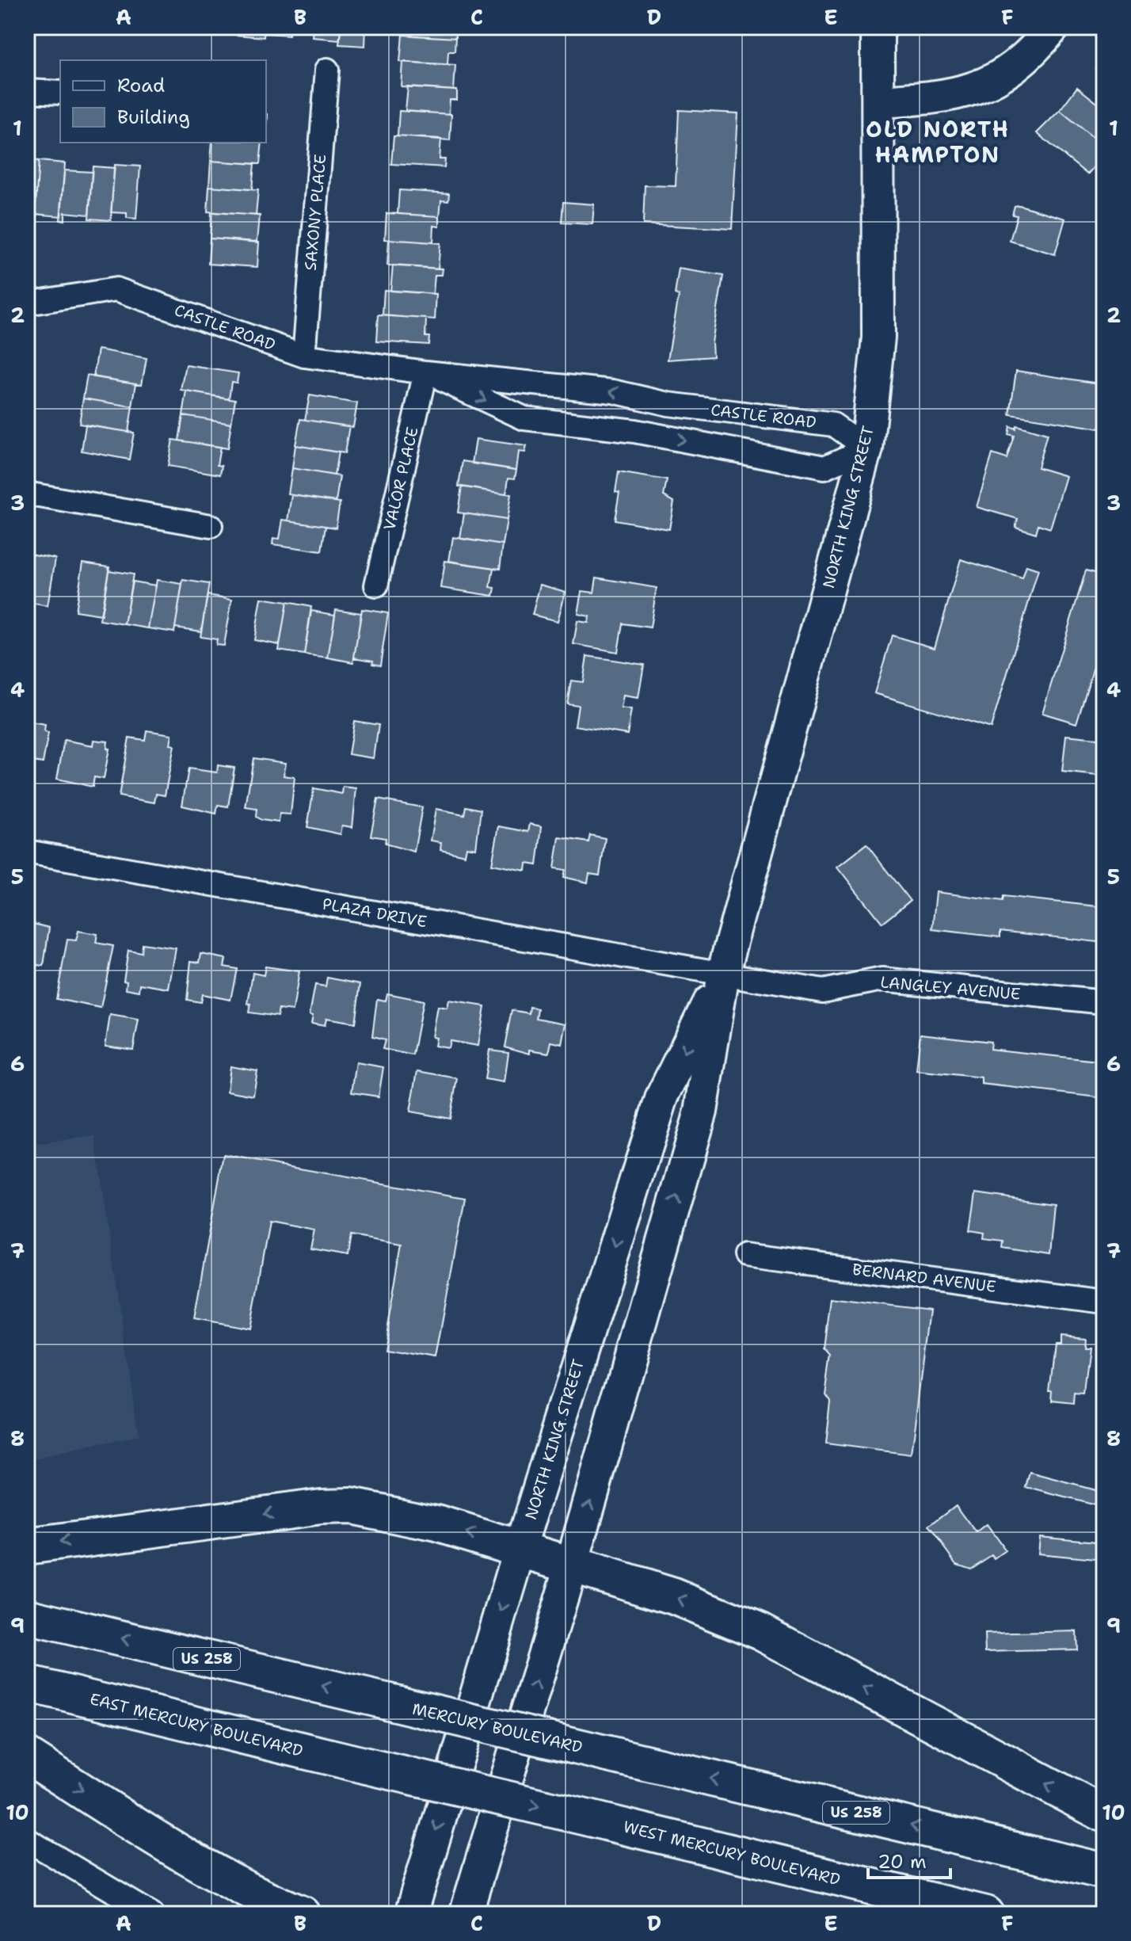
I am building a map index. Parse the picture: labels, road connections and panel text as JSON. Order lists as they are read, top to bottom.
{
  "streets": {
    "main road": [
      "NORTH KING STREET",
      "US 258",
      "EAST MERCURY BOULEVARD",
      "MERCURY BOULEVARD",
      "WEST MERCURY BOULEVARD"
    ],
    "street": [
      "SAXONY PLACE",
      "CASTLE ROAD",
      "VALOR PLACE",
      "PLAZA DRIVE",
      "LANGLEY AVENUE",
      "BERNARD AVENUE"
    ]
  },
  "crossings": [
    ["SAXONY PLACE", "CASTLE ROAD"],
    ["CASTLE ROAD", "VALOR PLACE"],
    ["CASTLE ROAD", "NORTH KING STREET"],
    ["NORTH KING STREET", "PLAZA DRIVE"],
    ["NORTH KING STREET", "LANGLEY AVENUE"],
    ["PLAZA DRIVE", "LANGLEY AVENUE"],
    ["EAST MERCURY BOULEVARD", "WEST MERCURY BOULEVARD"]
  ],
  "districts": ["OLD NORTH HAMPTON"],
  "legend": ["Road", "Building"],
  "scale_bar": "20 m",
  "grid": {
    "columns": [
      "A",
      "B",
      "C",
      "D",
      "E",
      "F"
    ],
    "rows": [
      "1",
      "2",
      "3",
      "4",
      "5",
      "6",
      "7",
      "8",
      "9",
      "10"
    ]
  }
}
